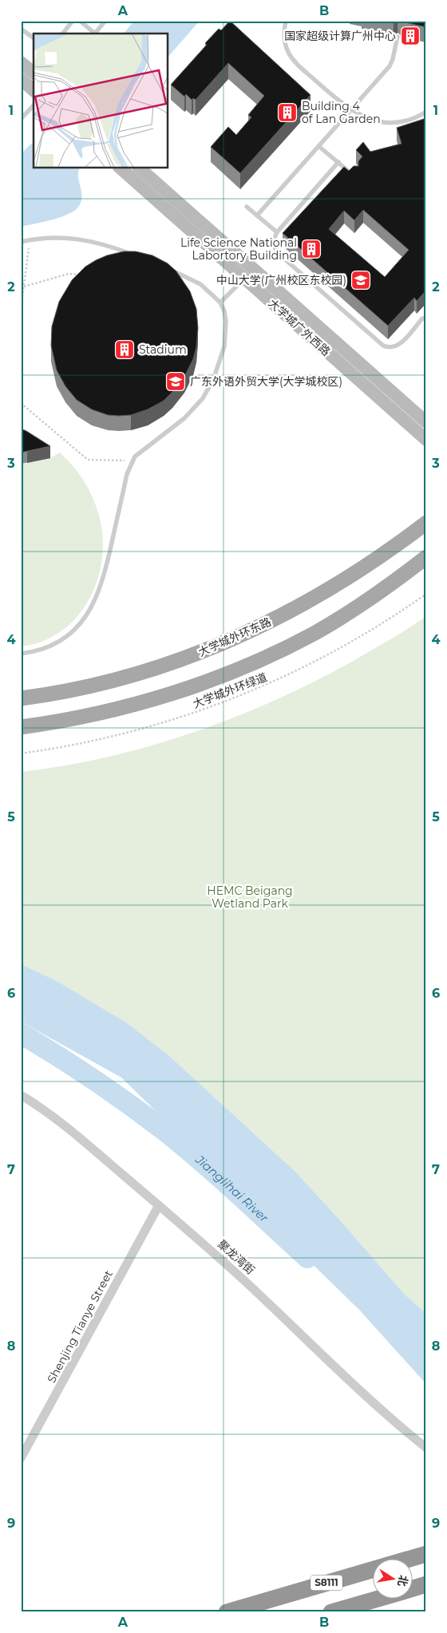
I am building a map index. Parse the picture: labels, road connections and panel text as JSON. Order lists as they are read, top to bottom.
{
  "streets": {
    "highway": ["S8111"],
    "main road": ["大学城广外西路", "大学城外环东路"],
    "street": ["聚龙湾街", "Shenjing Tianye Street"],
    "path": ["大学城外环绿道"]
  },
  "crossings": [
    ["聚龙湾街", "Shenjing Tianye Street"]
  ],
  "water": ["Jianglihai River"],
  "parks": ["HEMC Beigang Wetland Park"],
  "places": {
    "building": [
      "国家超级计算广州中心",
      "Building 4 of Lan Garden",
      "Life Science National Labortory Building",
      "Stadium"
    ],
    "school or university": ["中山大学(广州校区东校园)", "广东外语外贸大学(大学城校区)"]
  },
  "north": "right",
  "grid": {
    "columns": ["A", "B"],
    "rows": [
      "1",
      "2",
      "3",
      "4",
      "5",
      "6",
      "7",
      "8",
      "9"
    ]
  }
}
